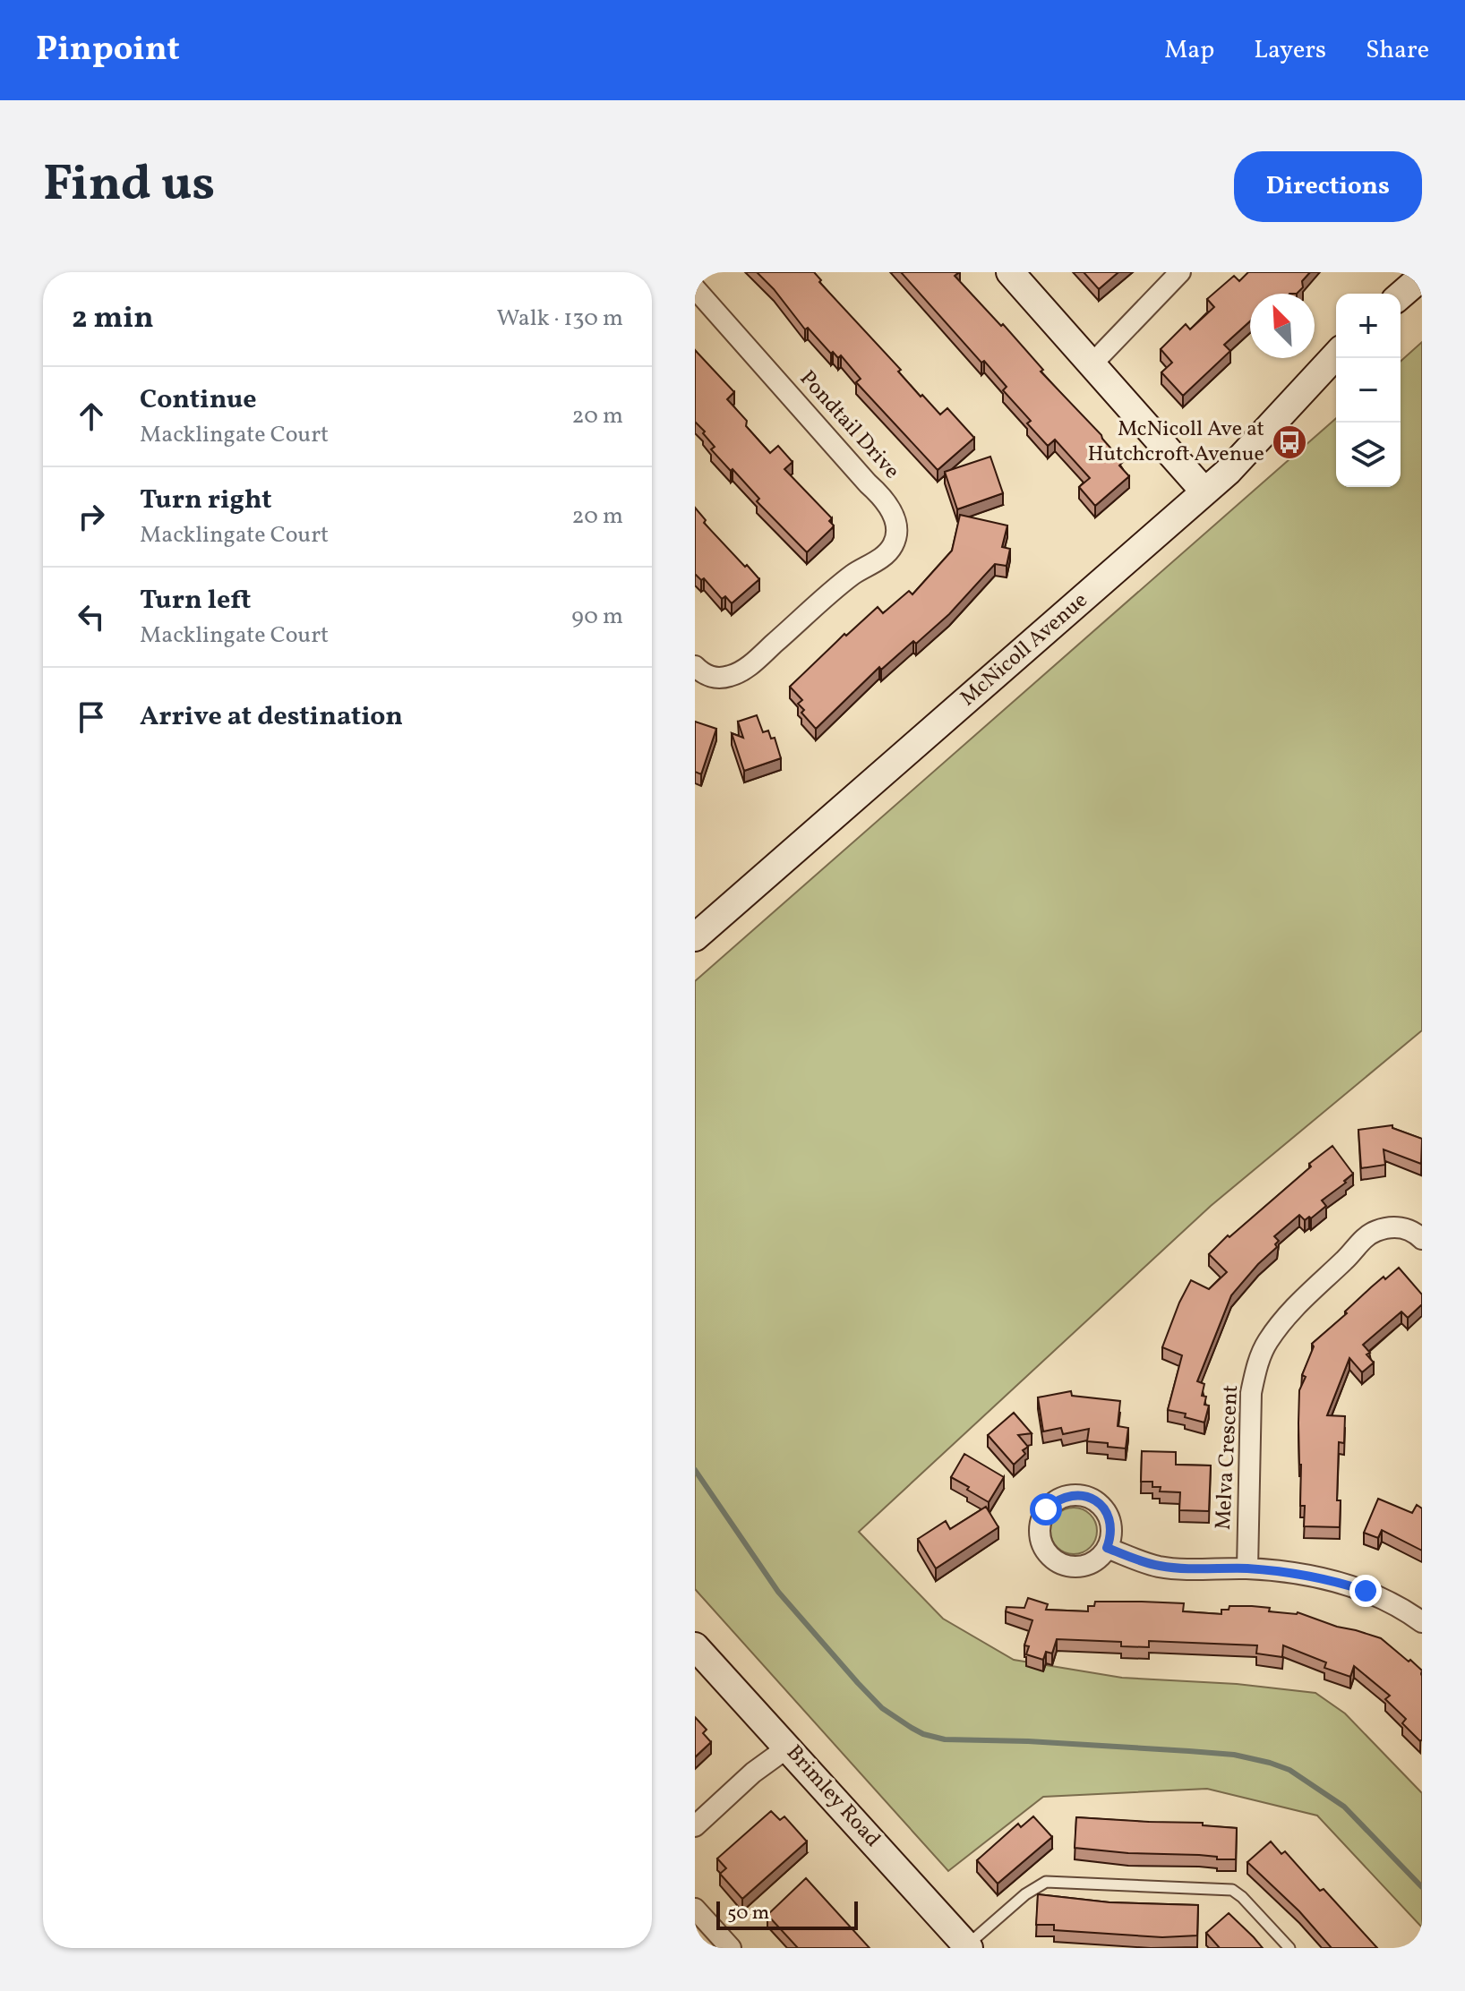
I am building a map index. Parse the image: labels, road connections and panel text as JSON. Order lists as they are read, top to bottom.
{
  "streets": {
    "main road": ["McNicoll Avenue", "Brimley Road"],
    "street": ["Pondtail Drive", "Melva Crescent"]
  },
  "places": {
    "bus stop": ["McNicoll Ave at Hutchcroft Avenue"]
  },
  "scale_bar": "50 m",
  "north": "top left",
  "page": {
    "header": "Pinpoint",
    "nav": ["Map", "Layers", "Share"],
    "title": "Find us",
    "buttons": "Directions",
    "heading": ["2 min", "Walk · 130 m"],
    "map_buttons": ["+", "−"],
    "list": [
      ["Continue", "Macklingate Court", "20 m"],
      ["Turn right", "Macklingate Court", "20 m"],
      ["Turn left", "Macklingate Court", "90 m"],
      "Arrive at destination"
    ],
    "scale": "50 m"
  }
}
